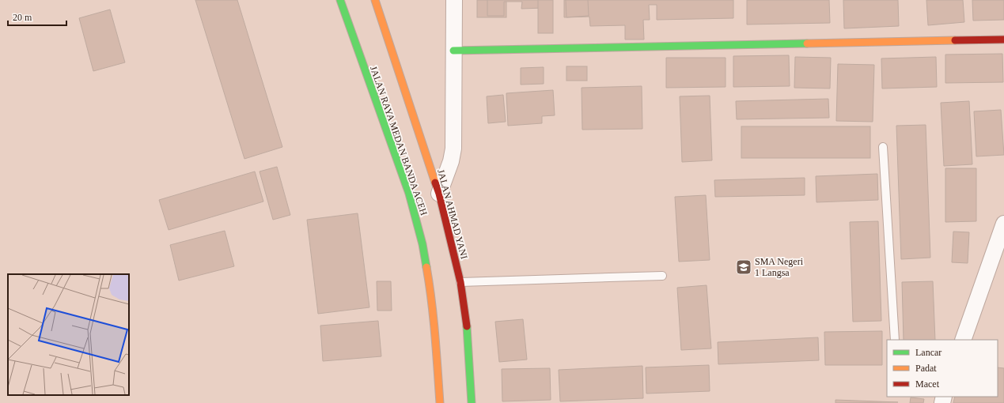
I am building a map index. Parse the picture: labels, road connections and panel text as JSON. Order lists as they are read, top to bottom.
{
  "streets": {
    "main road": ["JALAN RAYA MEDAN BANDA ACEH", "JALAN AHMAD YANI"]
  },
  "places": {
    "school or university": ["SMA Negeri 1 Langsa"]
  },
  "legend": ["Lancar", "Padat", "Macet"],
  "scale_bar": "20 m"
}
